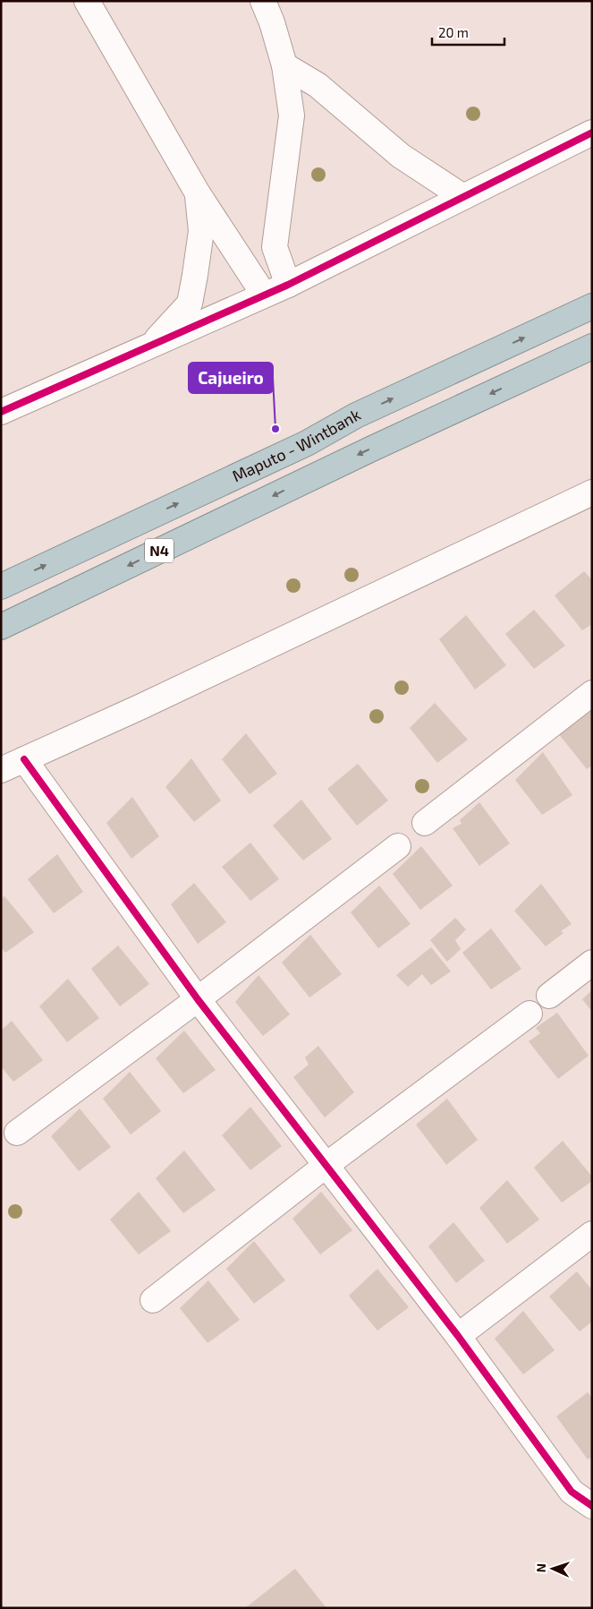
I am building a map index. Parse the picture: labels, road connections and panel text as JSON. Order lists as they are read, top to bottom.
{
  "streets": {
    "highway": ["Maputo - Wintbank", "N4"]
  },
  "places": ["Cajueiro"],
  "scale_bar": "20 m",
  "north": "left"
}
